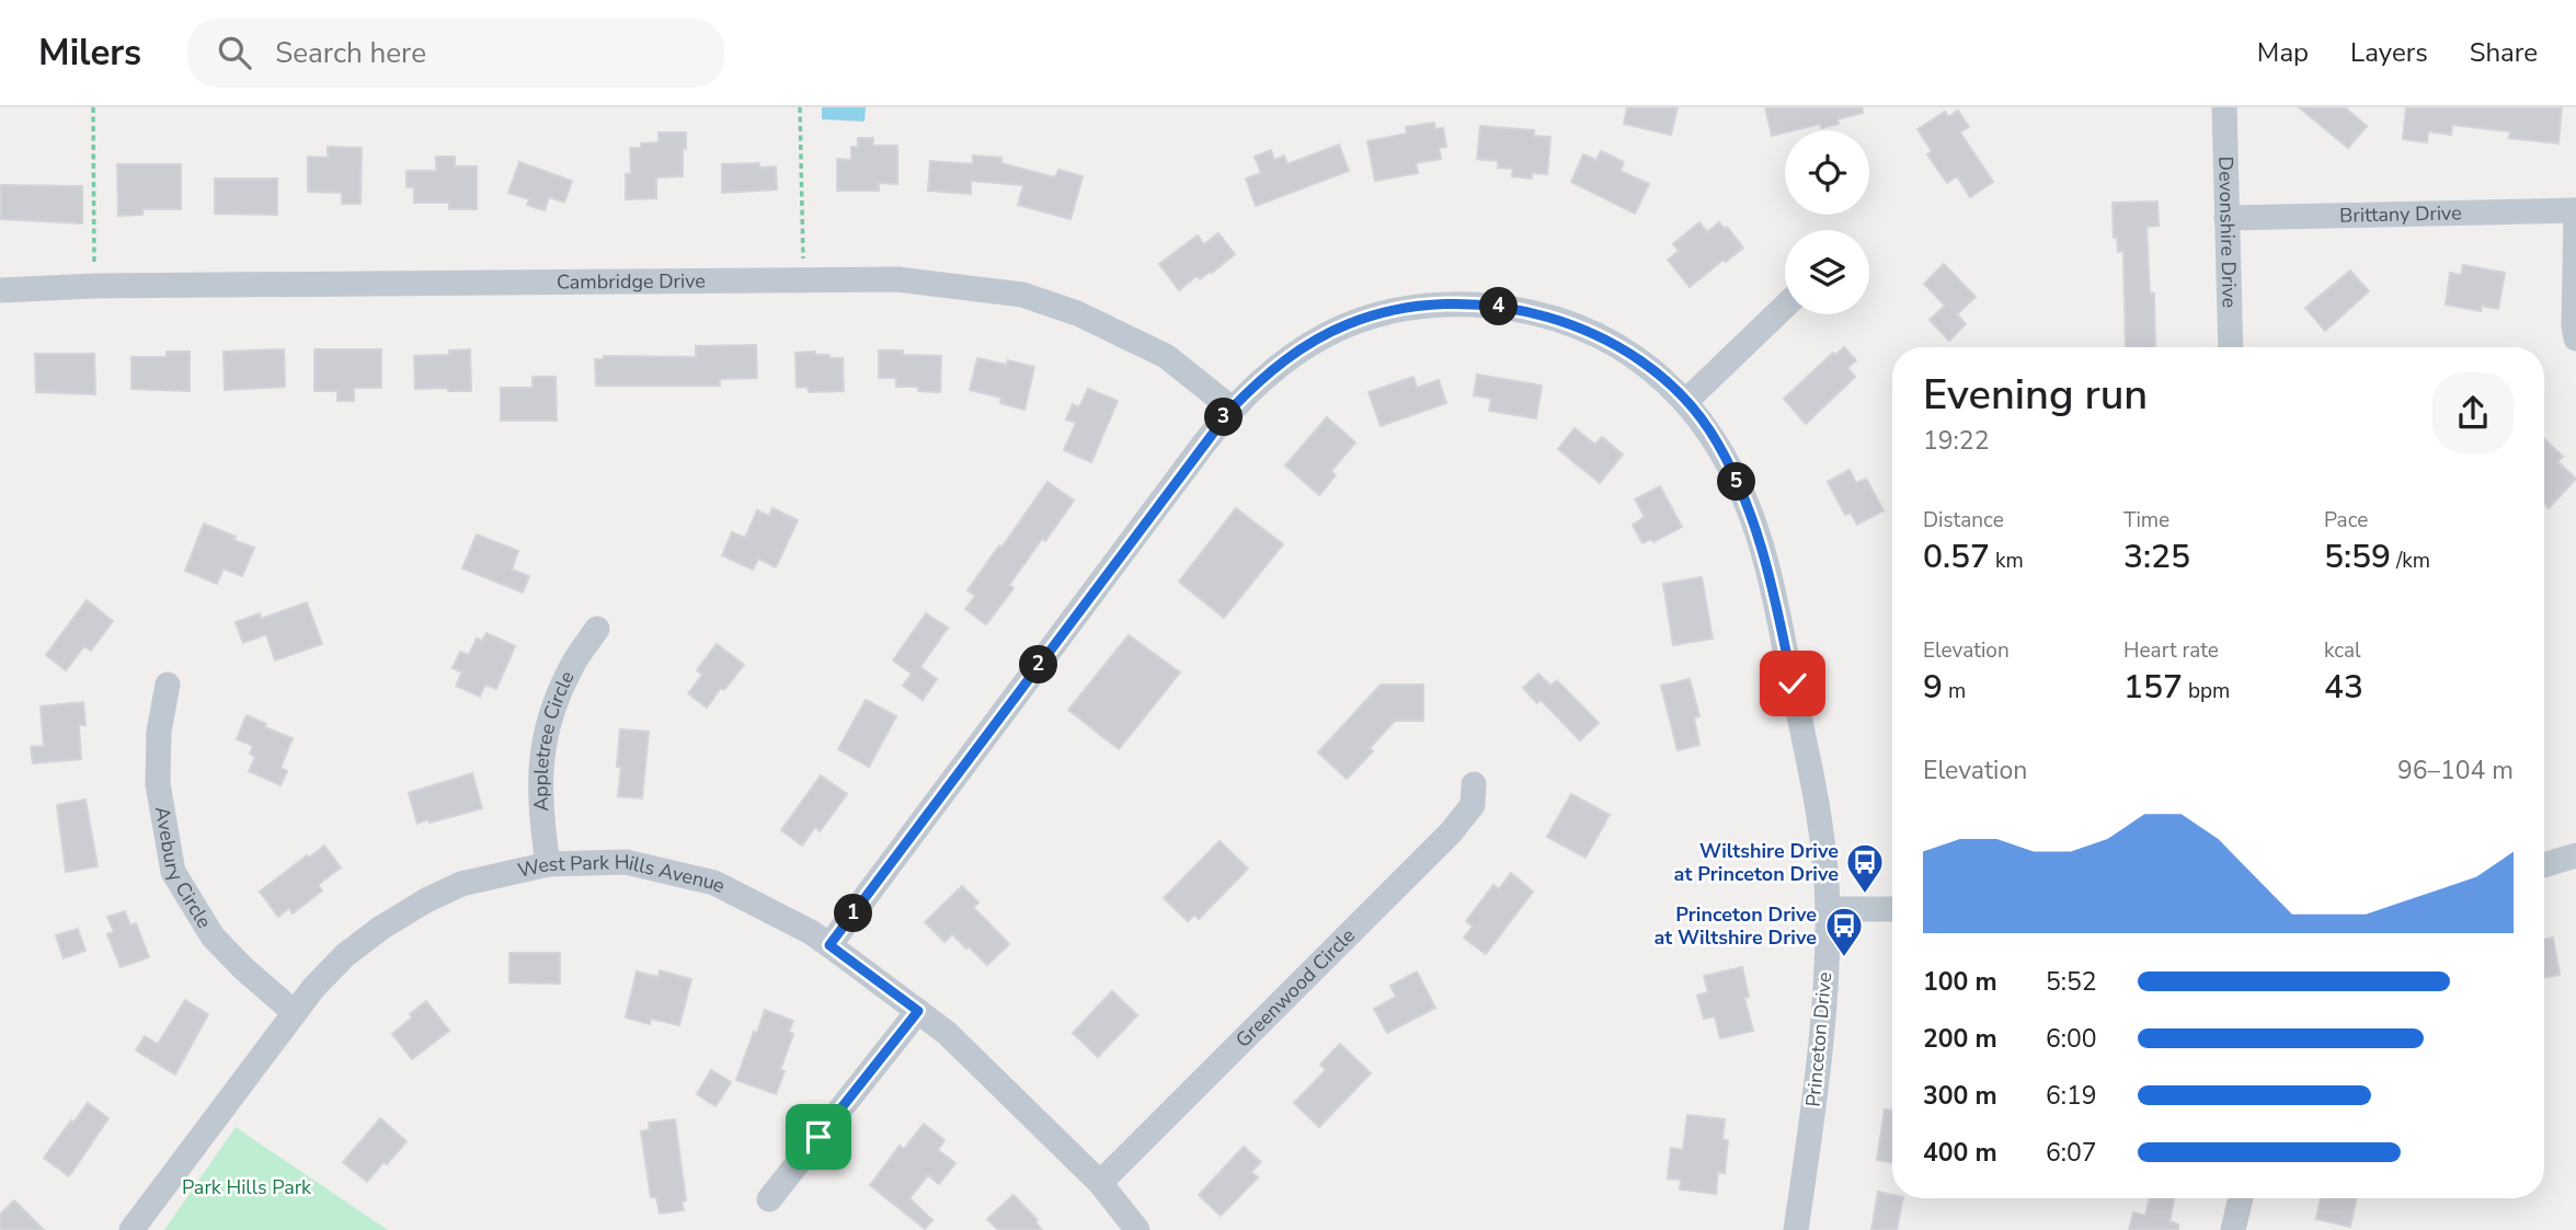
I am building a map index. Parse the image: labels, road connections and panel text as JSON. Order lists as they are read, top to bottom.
{
  "streets": {
    "street": [
      "Brittany Drive",
      "Devonshire Drive",
      "Cambridge Drive",
      "Appletree Circle",
      "Avebury Circle",
      "West Park Hills Avenue",
      "Greenwood Circle",
      "Princeton Drive"
    ]
  },
  "crossings": [
    ["Brittany Drive", "Devonshire Drive"],
    ["Cambridge Drive", "Princeton Drive"],
    ["Appletree Circle", "West Park Hills Avenue"],
    ["Avebury Circle", "West Park Hills Avenue"],
    ["West Park Hills Avenue", "Greenwood Circle"],
    ["West Park Hills Avenue", "Princeton Drive"]
  ],
  "parks": ["Park Hills Park"],
  "places": {
    "bus stop": ["Wiltshire Drive at Princeton Drive", "Princeton Drive at Wiltshire Drive"]
  },
  "page": {
    "header": "Milers",
    "search": "Search here",
    "nav": ["Map", "Layers", "Share"],
    "pins": [
      "4",
      "3",
      "5",
      "2",
      "1"
    ],
    "heading": ["Evening run", "19:22"],
    "stats": [
      ["Distance", "0.57 km"],
      ["Time", "3:25"],
      ["Pace", "5:59 /km"],
      ["Elevation", "9 m"],
      ["Heart rate", "157 bpm"],
      ["kcal", "43"]
    ],
    "chart": ["Elevation", "96–104 m"],
    "list": [
      {
        "name": "100 m",
        "note": "5:52"
      },
      {
        "name": "200 m",
        "note": "6:00"
      },
      {
        "name": "300 m",
        "note": "6:19"
      },
      {
        "name": "400 m",
        "note": "6:07"
      }
    ]
  }
}
